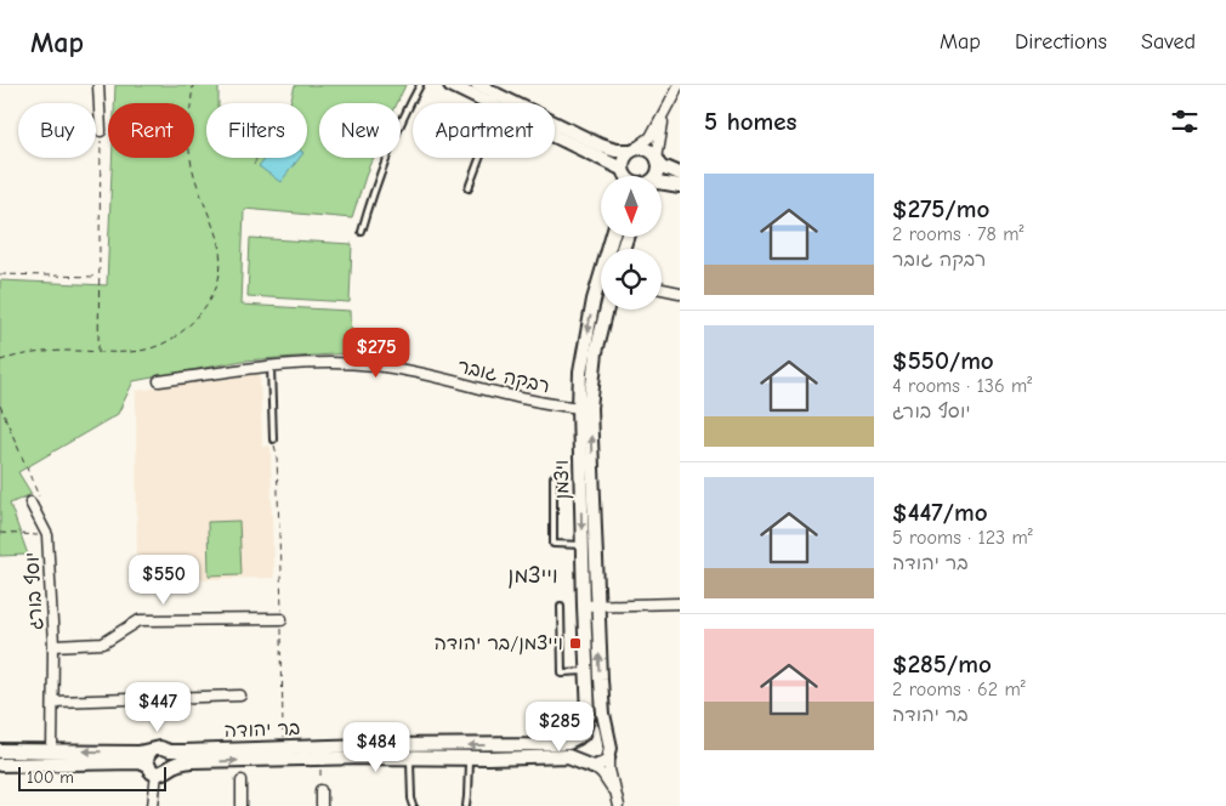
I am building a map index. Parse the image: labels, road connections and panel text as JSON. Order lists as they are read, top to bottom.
{
  "streets": {
    "street": [
      "רבקה גובר",
      "ויצמן",
      "יוסף בורג",
      "בר יהודה"
    ]
  },
  "crossings": [
    ["רבקה גובר", "ויצמן"],
    ["ויצמן", "בר יהודה"]
  ],
  "districts": ["וייצמן"],
  "places": {
    "transit": ["וייצמן/בר יהודה"]
  },
  "scale_bar": "100 m",
  "north": "bottom",
  "page": {
    "header": "Map",
    "nav": ["Map", "Directions", "Saved"],
    "heading": "5 homes",
    "chip": [
      "Buy",
      "Rent",
      "Filters",
      "New",
      "Apartment"
    ],
    "list": [
      {
        "name": "$275/mo",
        "note": "2 rooms · 78 m² · רבקה גובר"
      },
      {
        "name": "$550/mo",
        "note": "4 rooms · 136 m² · יוסף בורג"
      },
      {
        "name": "$447/mo",
        "note": "5 rooms · 123 m² · בר יהודה"
      },
      {
        "name": "$285/mo",
        "note": "2 rooms · 62 m² · בר יהודה"
      }
    ],
    "price": [
      "$275",
      "$550",
      "$447",
      "$285",
      "$484"
    ],
    "scale": "100 m"
  }
}
